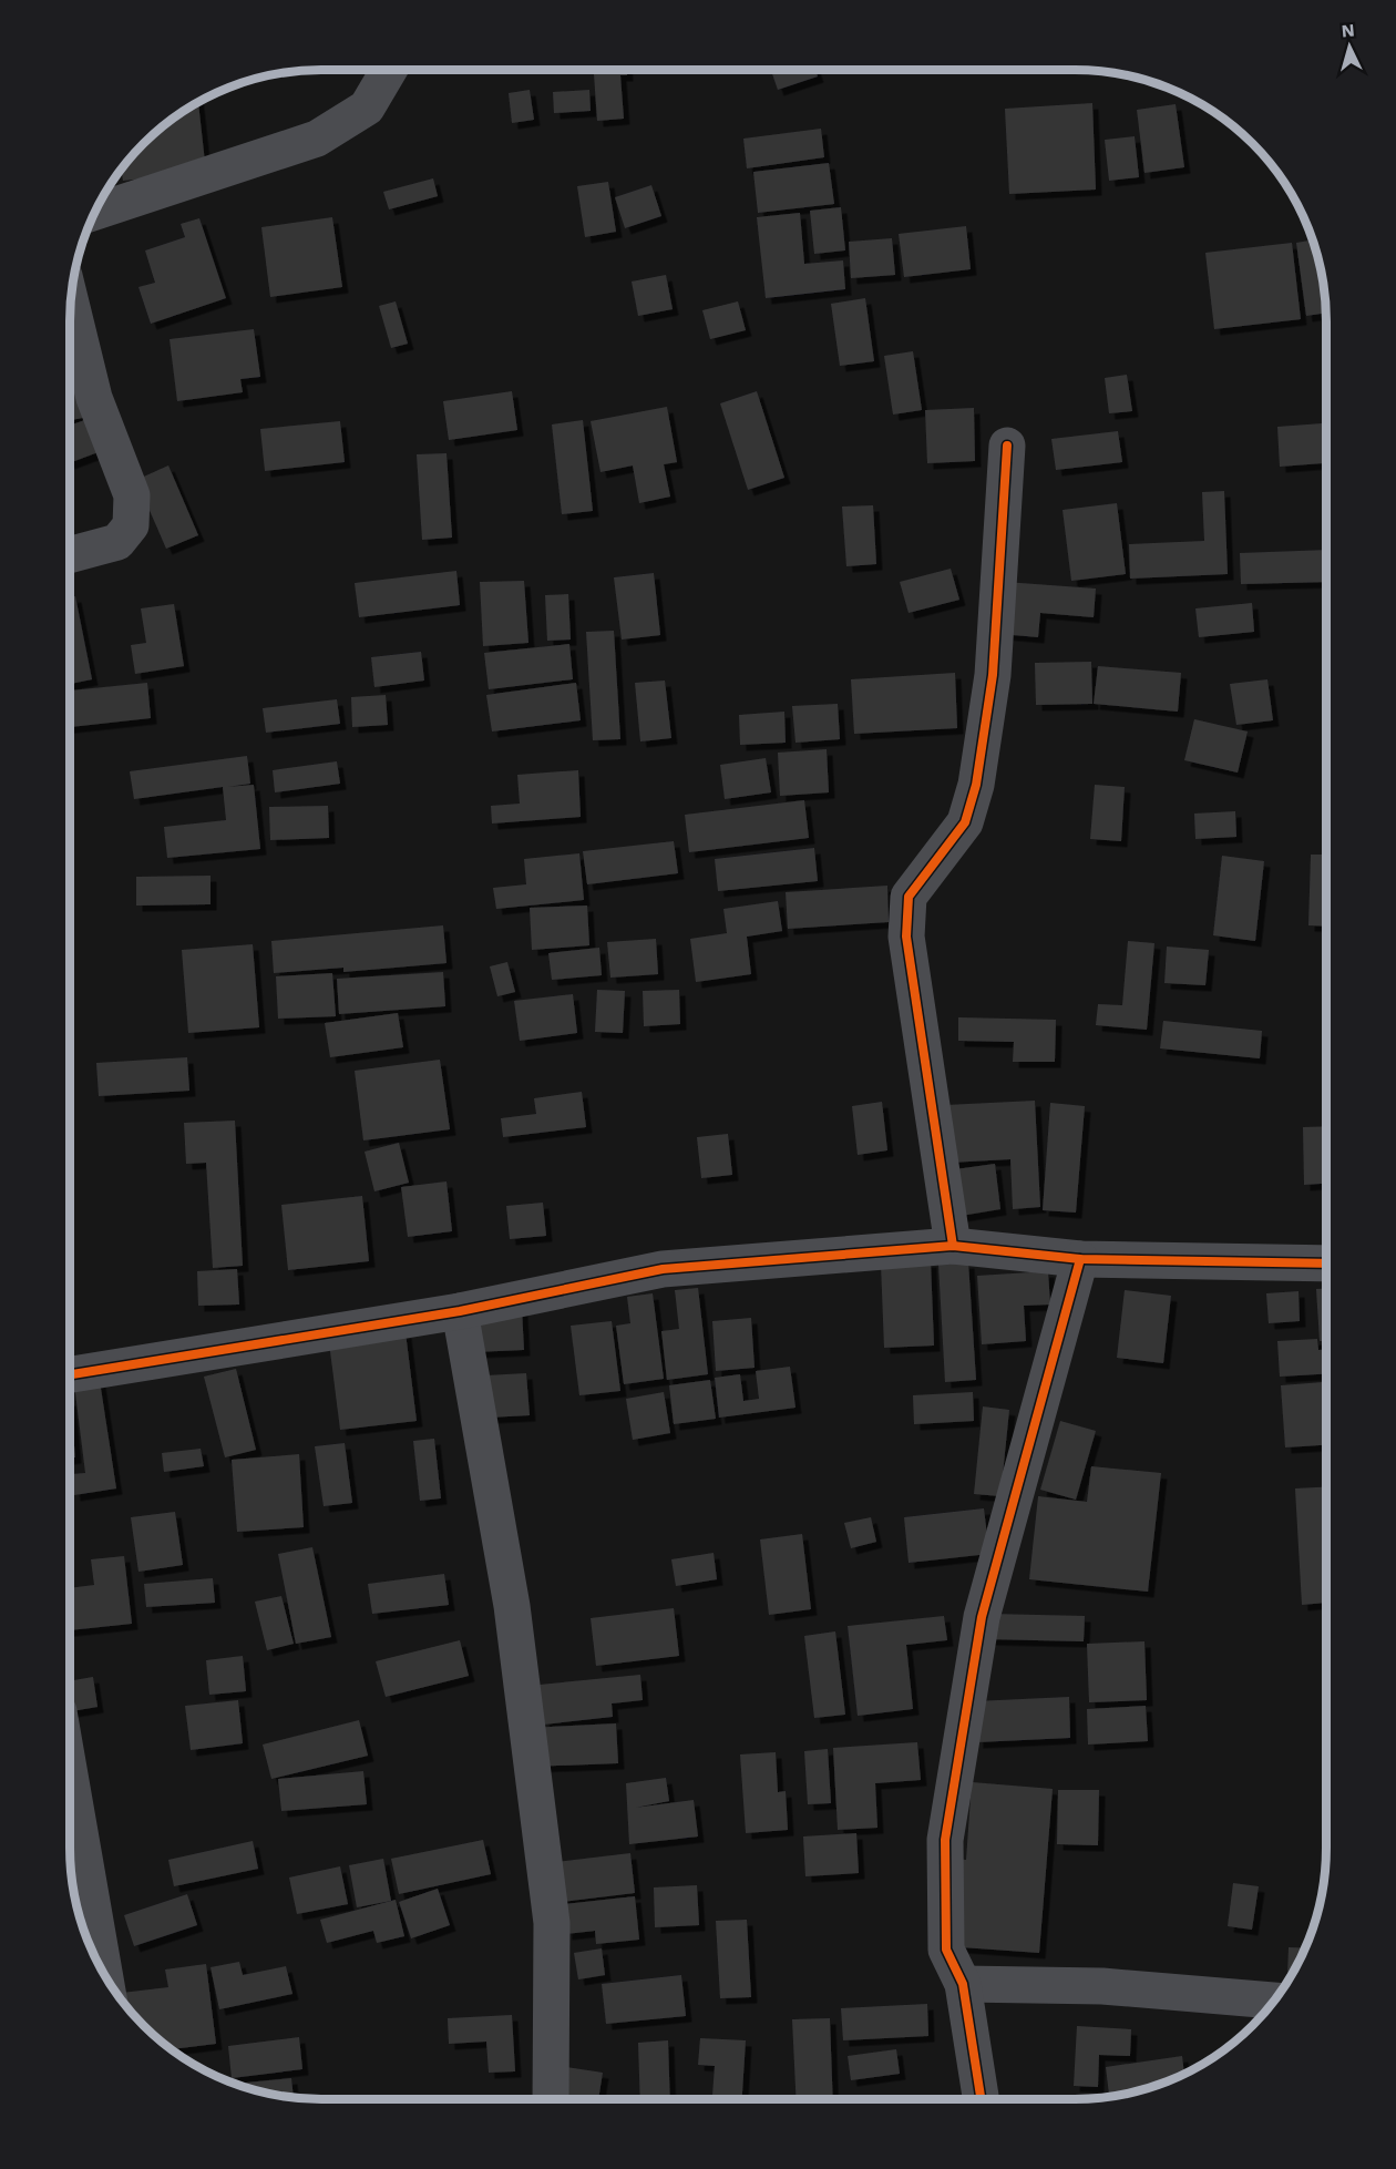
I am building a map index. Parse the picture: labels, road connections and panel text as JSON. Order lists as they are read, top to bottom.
{
  "north": "top"
}
